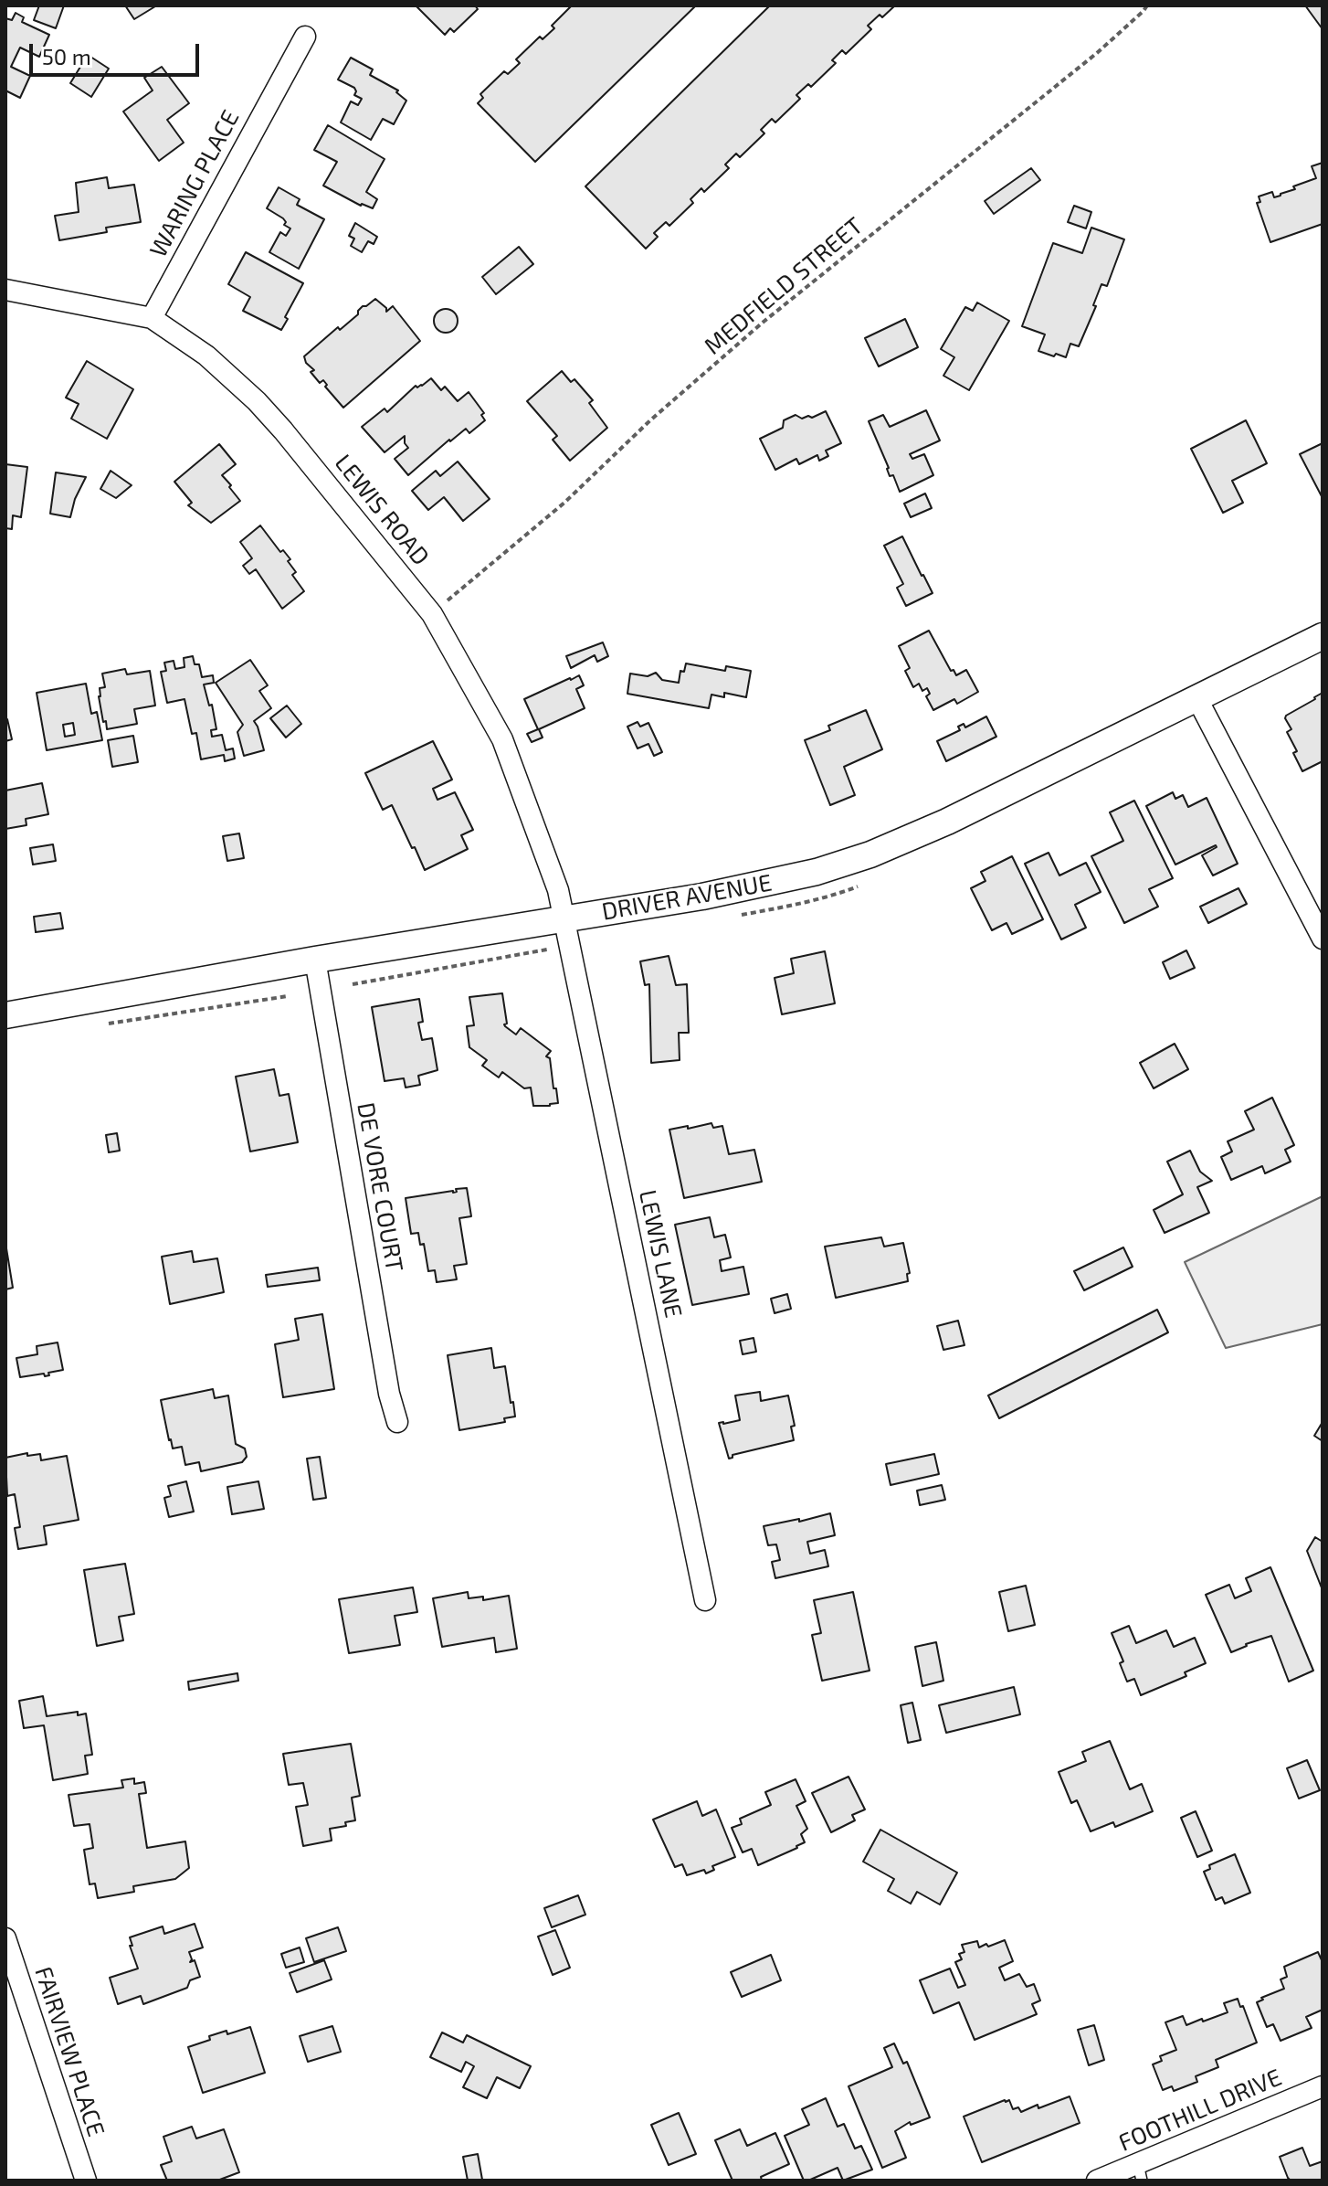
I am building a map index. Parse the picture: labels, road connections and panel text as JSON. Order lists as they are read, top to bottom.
{
  "streets": {
    "street": [
      "WARING PLACE",
      "LEWIS ROAD",
      "DRIVER AVENUE",
      "DE VORE COURT",
      "LEWIS LANE",
      "FAIRVIEW PLACE",
      "FOOTHILL DRIVE"
    ],
    "path": ["MEDFIELD STREET"]
  },
  "crossings": [
    ["WARING PLACE", "LEWIS ROAD"],
    ["LEWIS ROAD", "DRIVER AVENUE"],
    ["LEWIS ROAD", "LEWIS LANE"],
    ["DRIVER AVENUE", "DE VORE COURT"],
    ["DRIVER AVENUE", "LEWIS LANE"]
  ],
  "scale_bar": "50 m"
}
